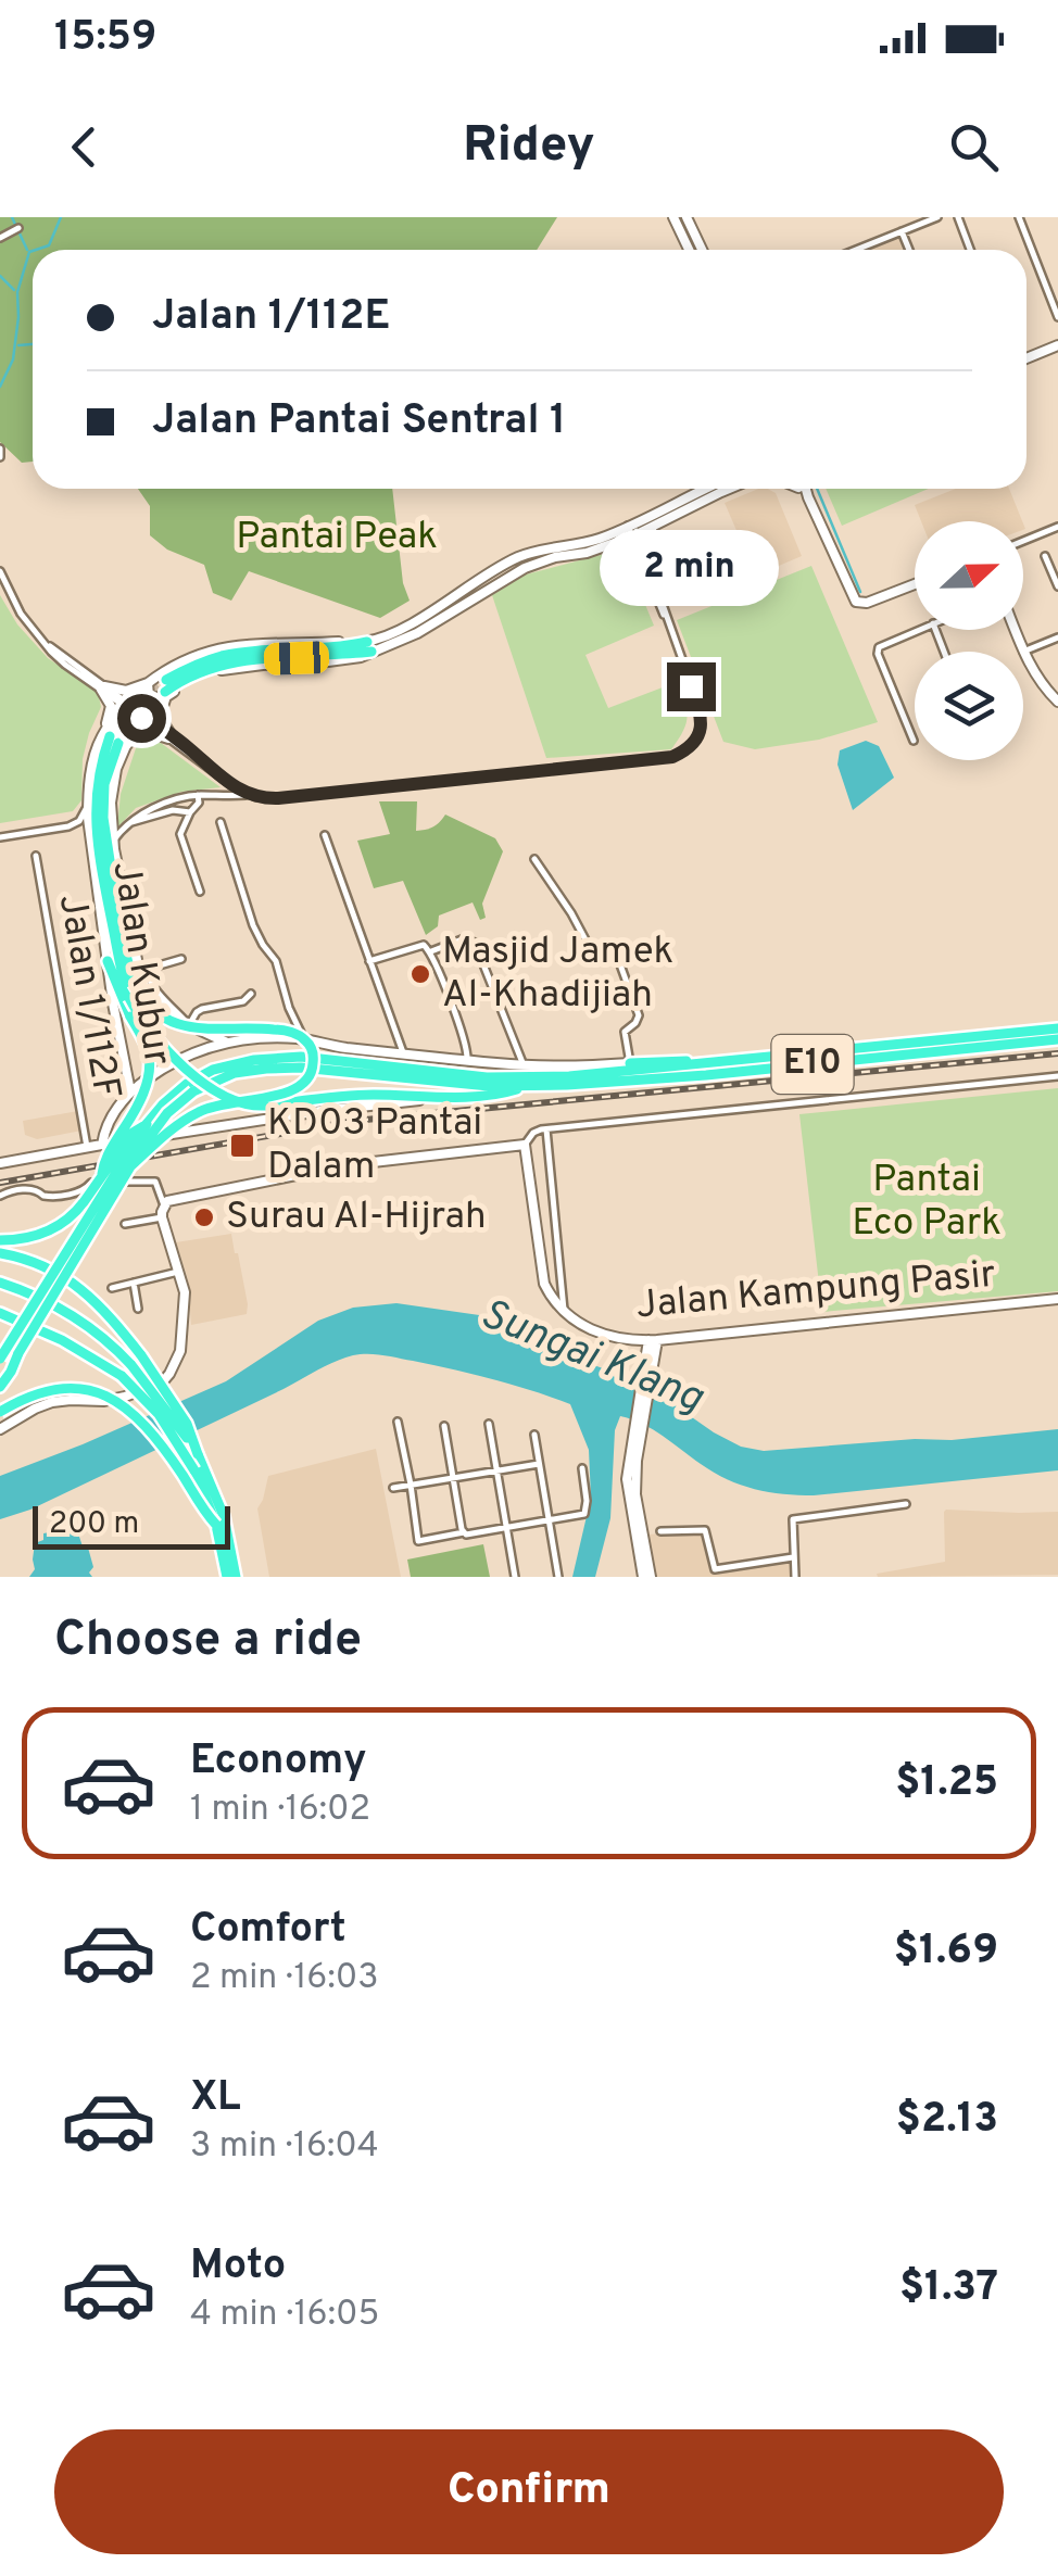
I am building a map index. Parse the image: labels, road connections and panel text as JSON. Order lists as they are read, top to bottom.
{
  "streets": {
    "highway": ["E10"],
    "main road": ["Jalan Kubur", "Jalan Kampung Pasir"],
    "street": ["Jalan 1/112F"]
  },
  "water": ["Sungai Klang"],
  "parks": ["Pantai Peak", "Pantai Eco Park"],
  "places": {
    "other": ["Masjid Jamek Al-Khadijiah", "Surau Al-Hijrah"],
    "transit": ["KD03 Pantai Dalam"]
  },
  "scale_bar": "200 m",
  "north": "right",
  "page": {
    "status": "15:59",
    "header": "Ridey",
    "banner": ["Jalan 1/112E", "Jalan Pantai Sentral 1"],
    "bubble": "2 min",
    "scale": "200 m",
    "heading": "Choose a ride",
    "list": [
      {
        "name": "Economy",
        "note": "1 min · 16:02",
        "value": "$1.25"
      },
      {
        "name": "Comfort",
        "note": "2 min · 16:03",
        "value": "$1.69"
      },
      {
        "name": "XL",
        "note": "3 min · 16:04",
        "value": "$2.13"
      },
      {
        "name": "Moto",
        "note": "4 min · 16:05",
        "value": "$1.37"
      }
    ],
    "buttons": "Confirm"
  }
}
